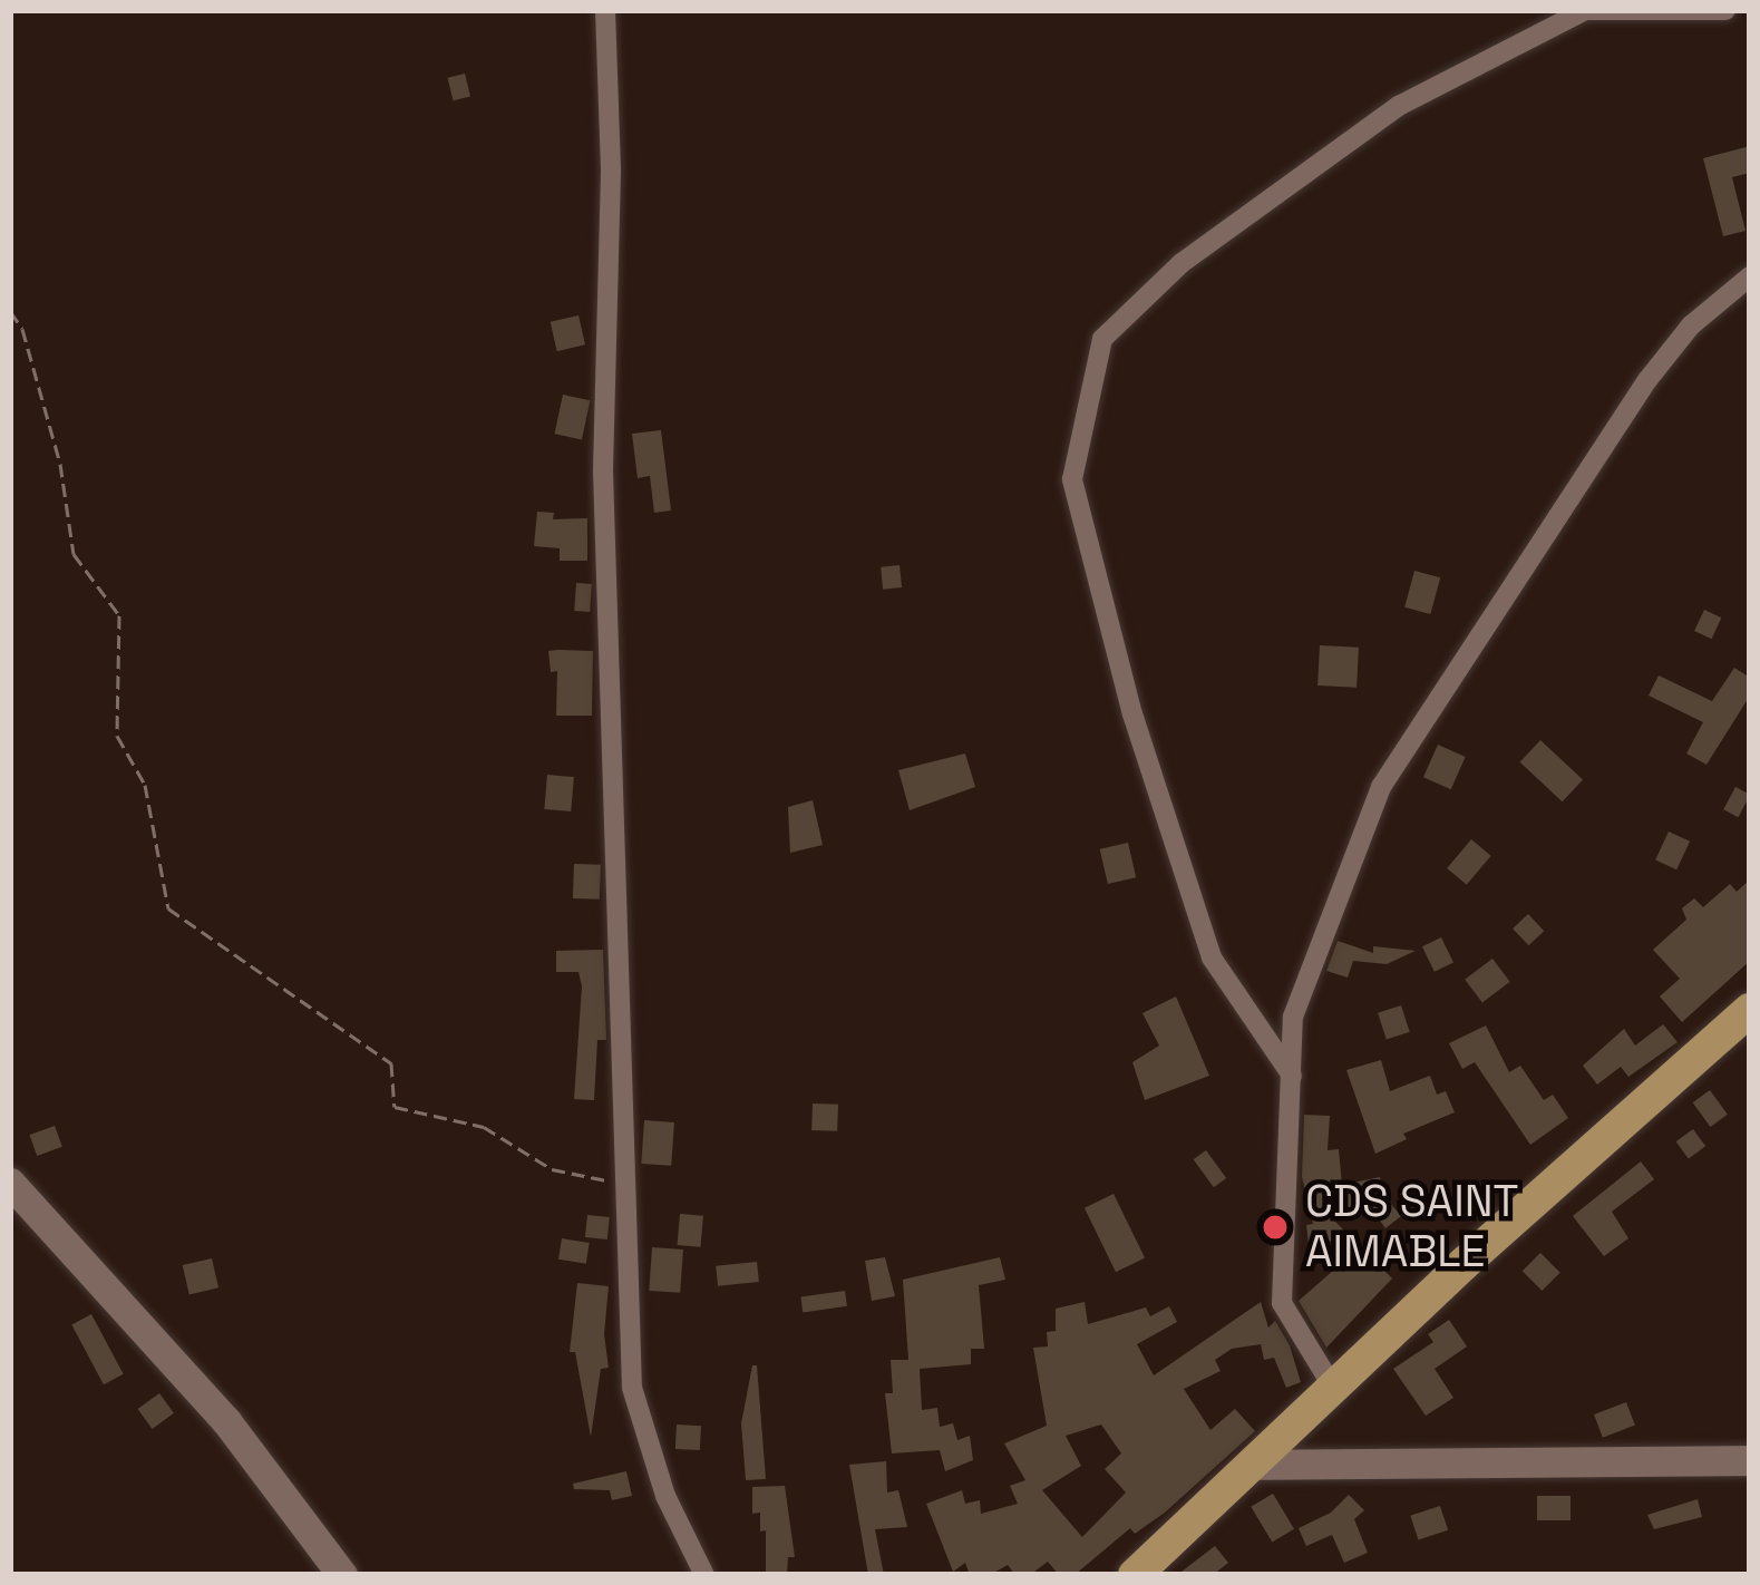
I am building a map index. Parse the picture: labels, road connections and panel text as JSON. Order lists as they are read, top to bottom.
{
  "places": ["CDS SAINT AIMABLE"]
}
